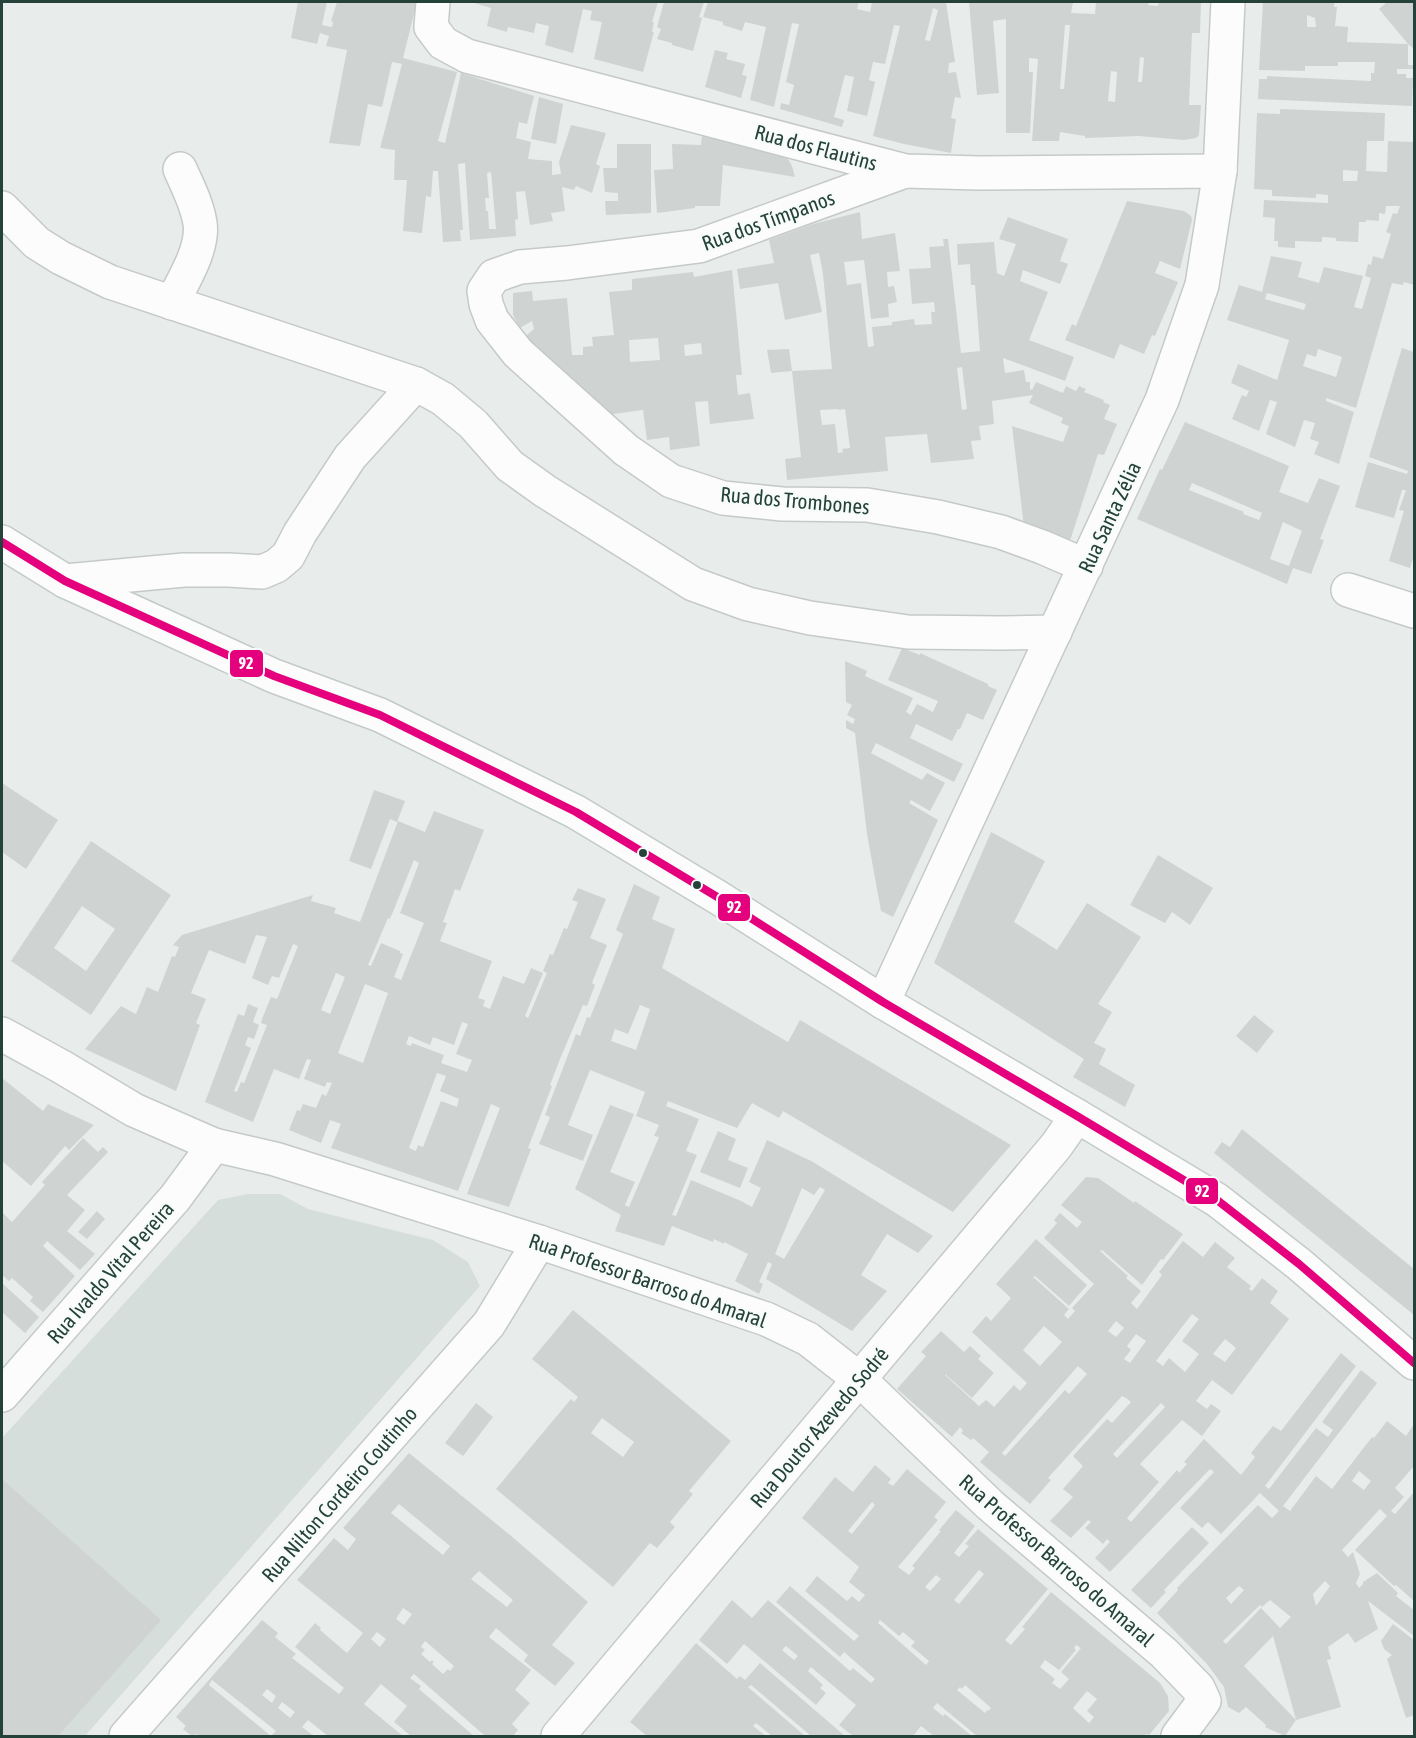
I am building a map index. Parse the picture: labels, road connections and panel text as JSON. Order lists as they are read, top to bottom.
{
  "streets": {
    "street": [
      "Rua dos Flautins",
      "Rua dos Tímpanos",
      "Rua dos Trombones",
      "Rua Santa Zélia",
      "Rua Ivaldo Vital Pereira",
      "Rua Professor Barroso do Amaral",
      "Rua Doutor Azevedo Sodré",
      "Rua Nilton Cordeiro Coutinho"
    ]
  },
  "crossings": [
    ["Rua dos Flautins", "Rua dos Tímpanos"],
    ["Rua dos Flautins", "Rua Santa Zélia"],
    ["Rua dos Tímpanos", "Rua dos Trombones"],
    ["Rua dos Trombones", "Rua Santa Zélia"],
    ["Rua Ivaldo Vital Pereira", "Rua Professor Barroso do Amaral"],
    ["Rua Professor Barroso do Amaral", "Rua Doutor Azevedo Sodré"],
    ["Rua Professor Barroso do Amaral", "Rua Nilton Cordeiro Coutinho"]
  ],
  "lines": ["transit line 92"]
}
